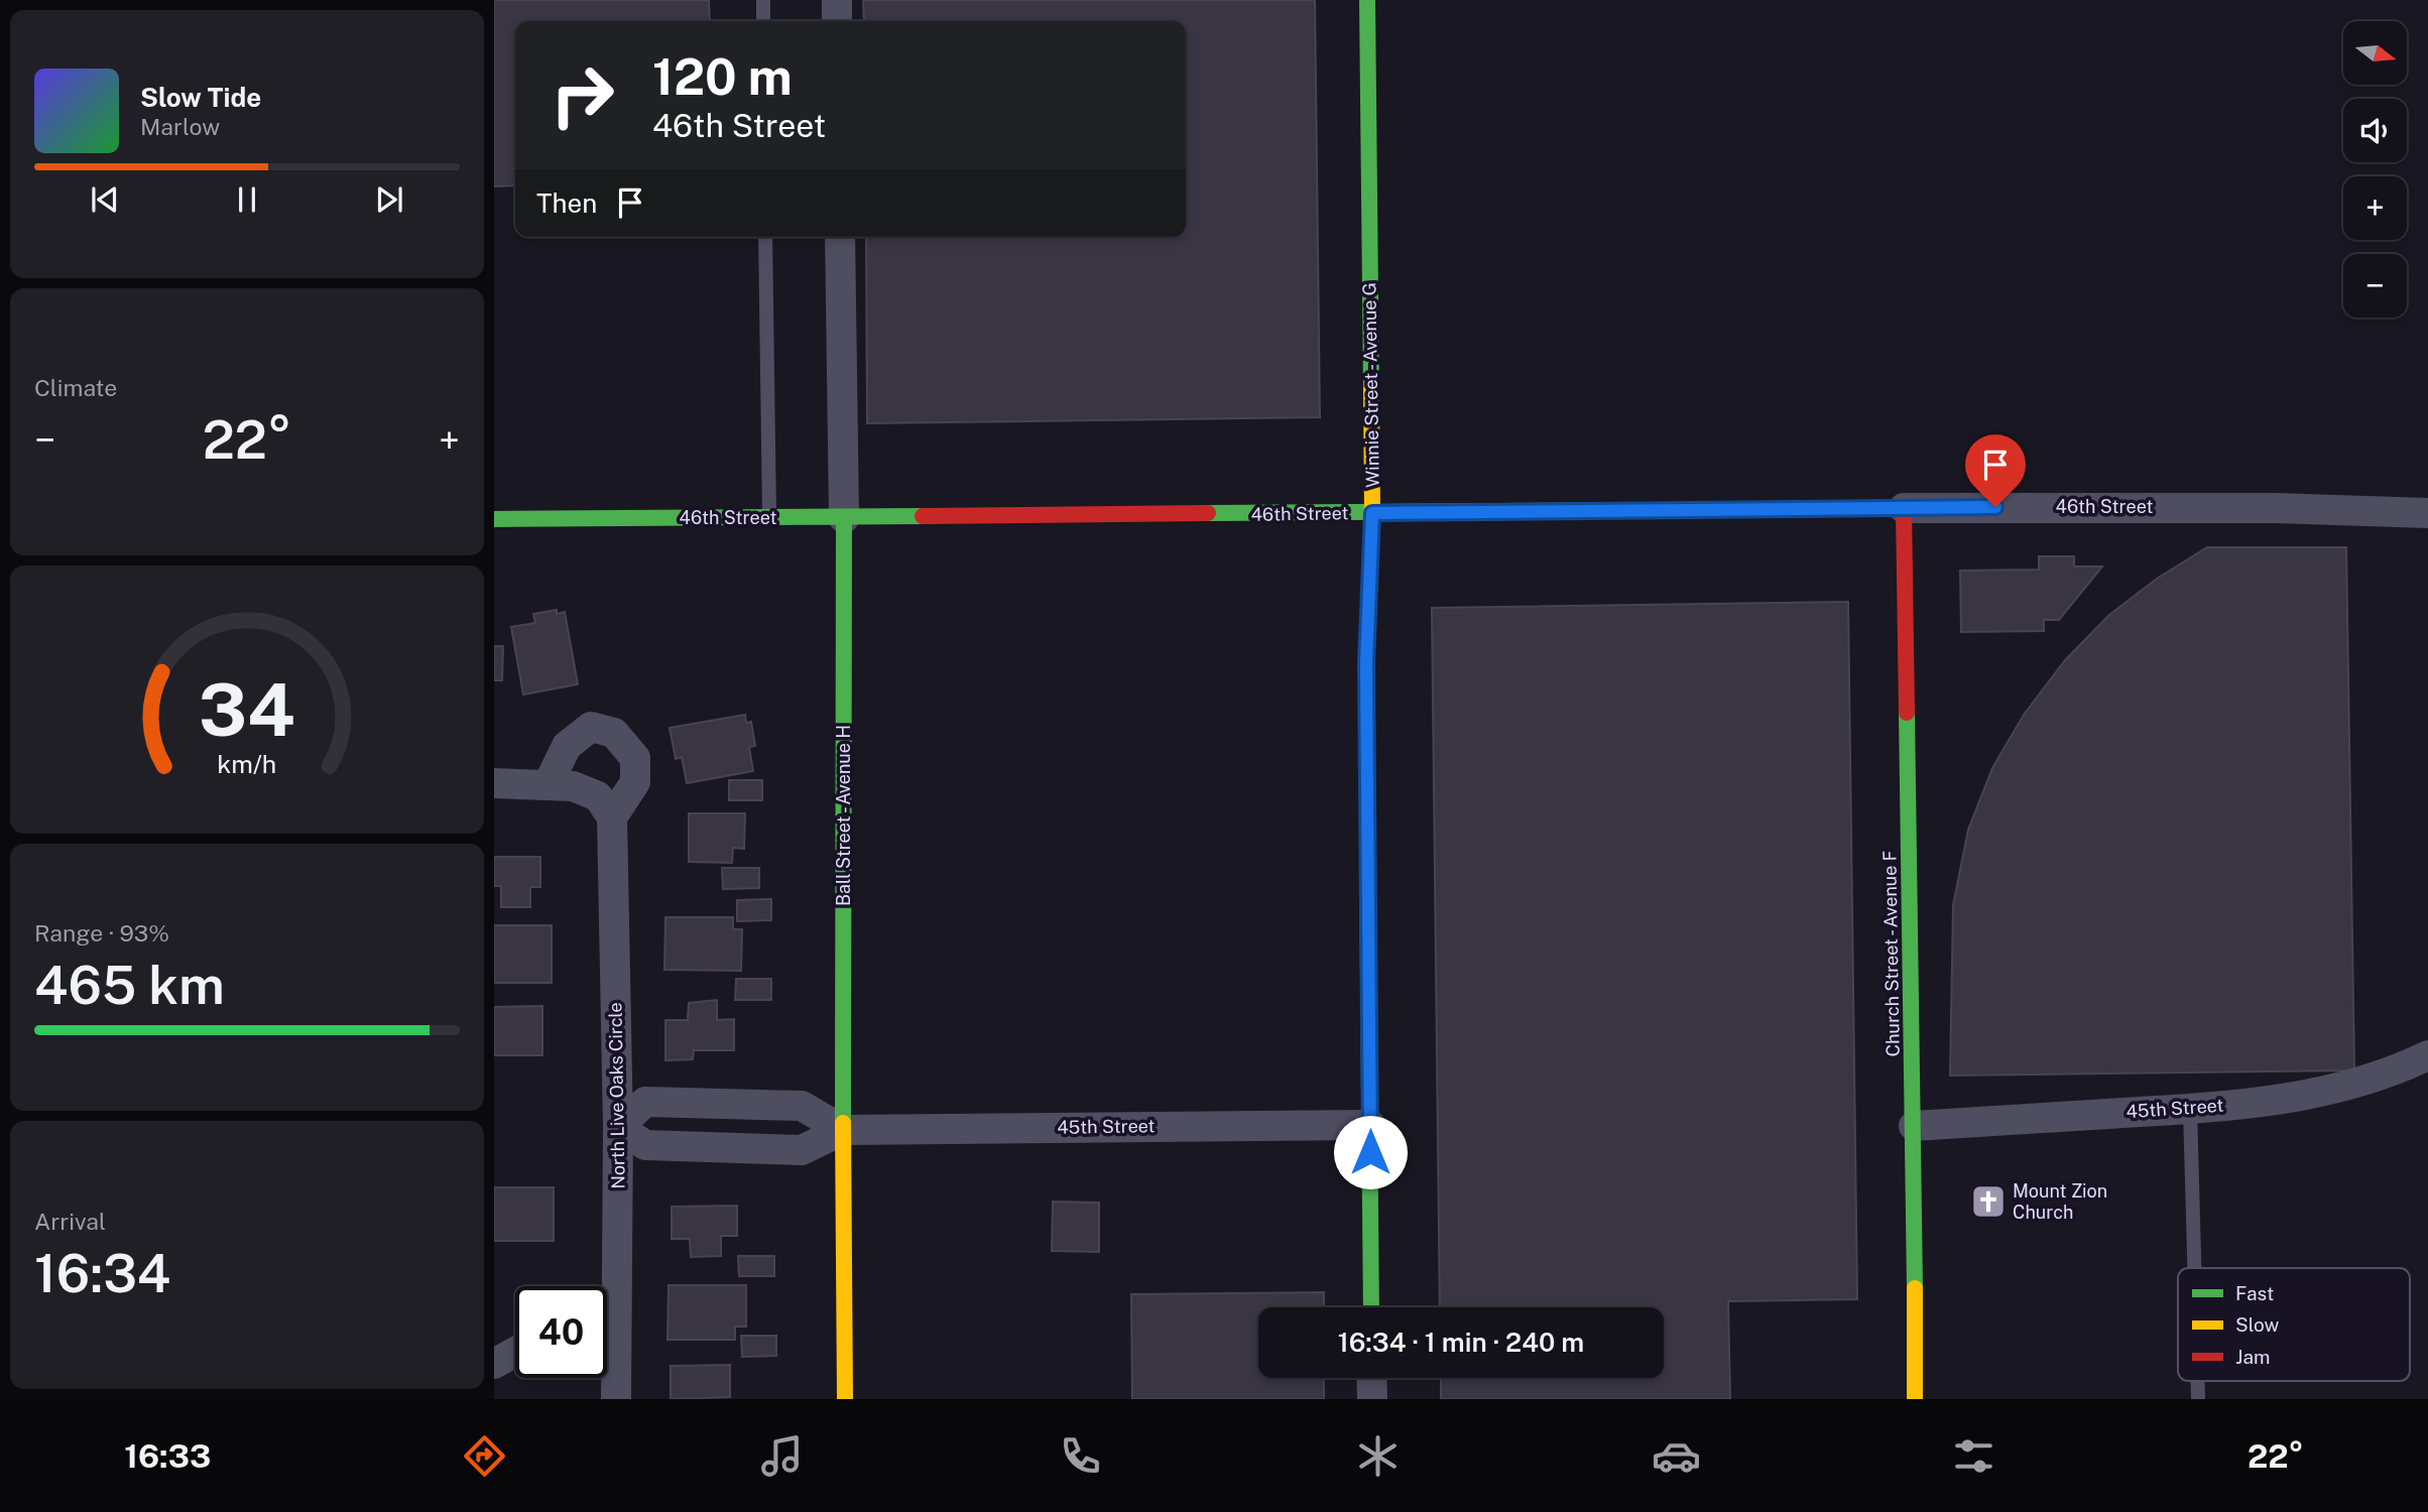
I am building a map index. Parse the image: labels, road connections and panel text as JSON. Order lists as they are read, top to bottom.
{
  "streets": {
    "street": [
      "Winnie Street - Avenue G",
      "46th Street",
      "Ball Street - Avenue H",
      "Church Street - Avenue F",
      "North Live Oaks Circle",
      "45th Street"
    ]
  },
  "crossings": [
    ["Winnie Street - Avenue G", "46th Street"],
    ["Winnie Street - Avenue G", "45th Street"],
    ["46th Street", "Ball Street - Avenue H"],
    ["46th Street", "Church Street - Avenue F"],
    ["Ball Street - Avenue H", "45th Street"],
    ["Church Street - Avenue F", "45th Street"],
    ["North Live Oaks Circle", "45th Street"]
  ],
  "places": {
    "church": ["Mount Zion Church"]
  },
  "legend": ["Fast", "Slow", "Jam"],
  "north": "right",
  "page": {
    "map_buttons": ["+", "−"],
    "turn": ["120 m", "46th Street"],
    "song": ["Slow Tide", "Marlow"],
    "then": "Then",
    "tile": [
      "Climate",
      ["Range · 93%", "465 km"],
      ["Arrival", "16:34"]
    ],
    "heat": ["−", "22°", "+"],
    "limit": "40",
    "trip": "16:34 · 1 min · 240 m",
    "tabs": ["16:33", "22°"],
    "gauge": ["34", "km/h"]
  }
}
